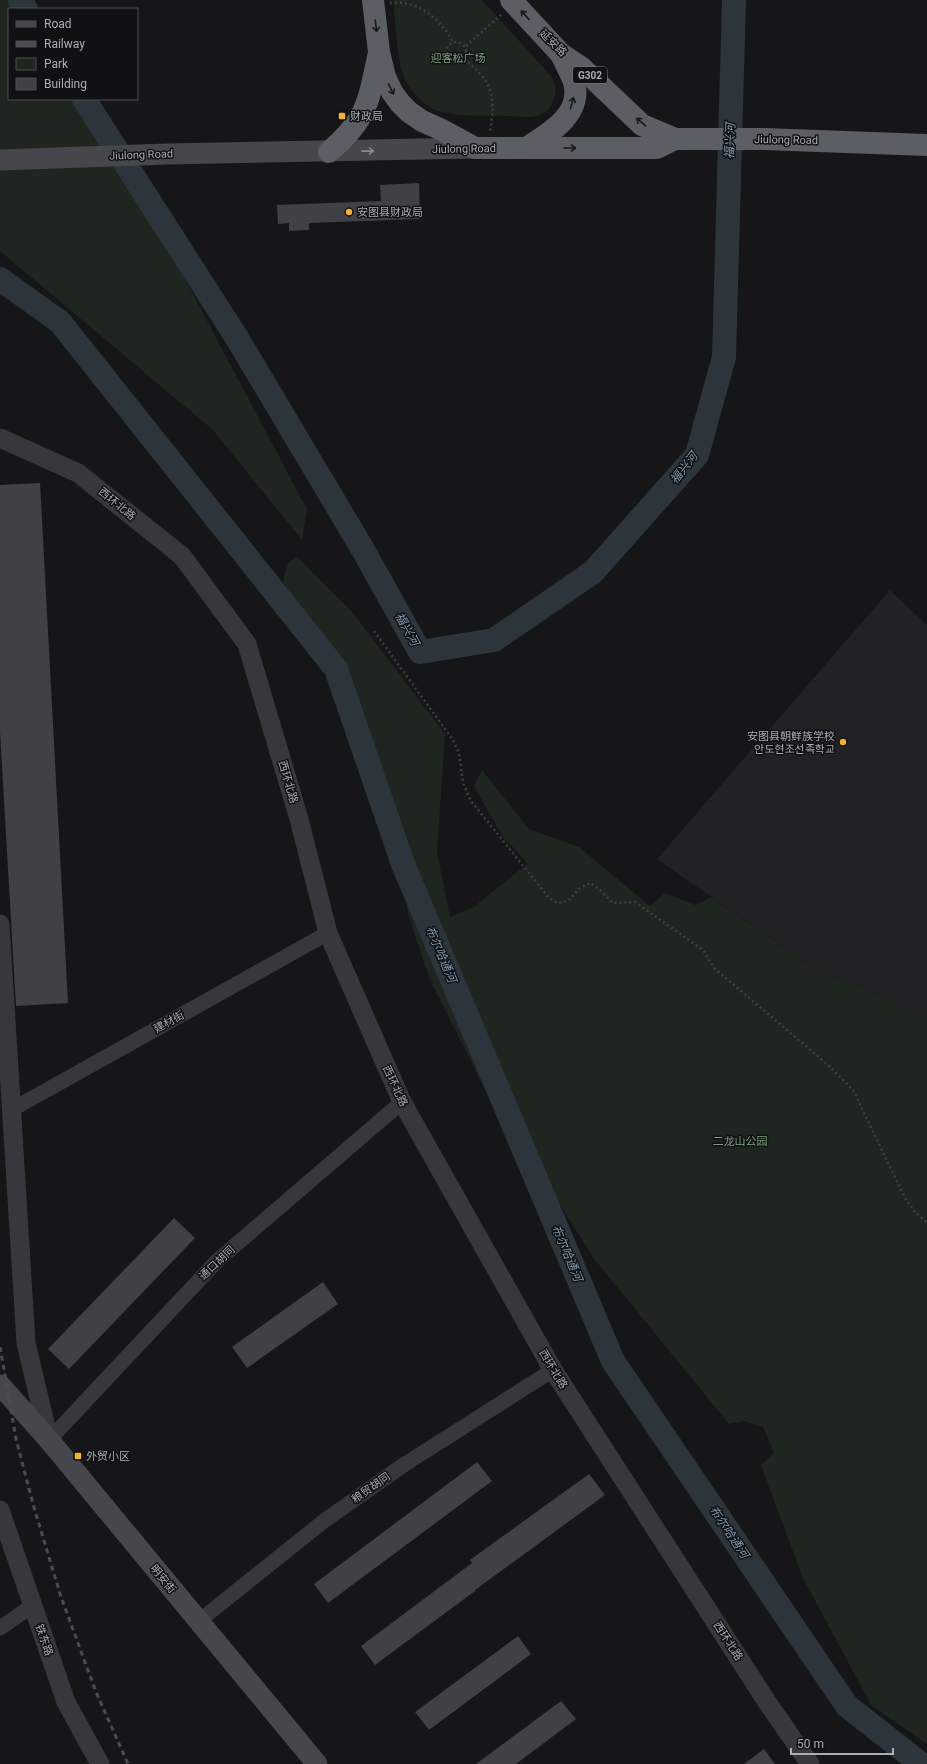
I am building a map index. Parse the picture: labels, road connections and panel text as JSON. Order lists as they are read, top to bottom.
{
  "streets": {
    "highway": ["延安路", "G302", "Jiulong Road"],
    "main road": ["明安街"],
    "street": [
      "西环北路",
      "建材街",
      "通口胡同",
      "粮贸胡同",
      "铁东路"
    ]
  },
  "crossings": [
    ["延安路", "Jiulong Road"],
    ["G302", "Jiulong Road"],
    ["西环北路", "建材街"],
    ["西环北路", "通口胡同"],
    ["西环北路", "粮贸胡同"],
    ["通口胡同", "明安街"],
    ["粮贸胡同", "明安街"]
  ],
  "water": ["福兴河", "布尔哈通河"],
  "parks": ["迎客松广场", "二龙山公园"],
  "places": {
    "transit": ["财政局", "外贸小区"],
    "other": ["安图县财政局", "安图县朝鲜族学校 안도현조선족학교"]
  },
  "legend": [
    "Road",
    "Railway",
    "Park",
    "Building"
  ],
  "scale_bar": "50 m"
}
